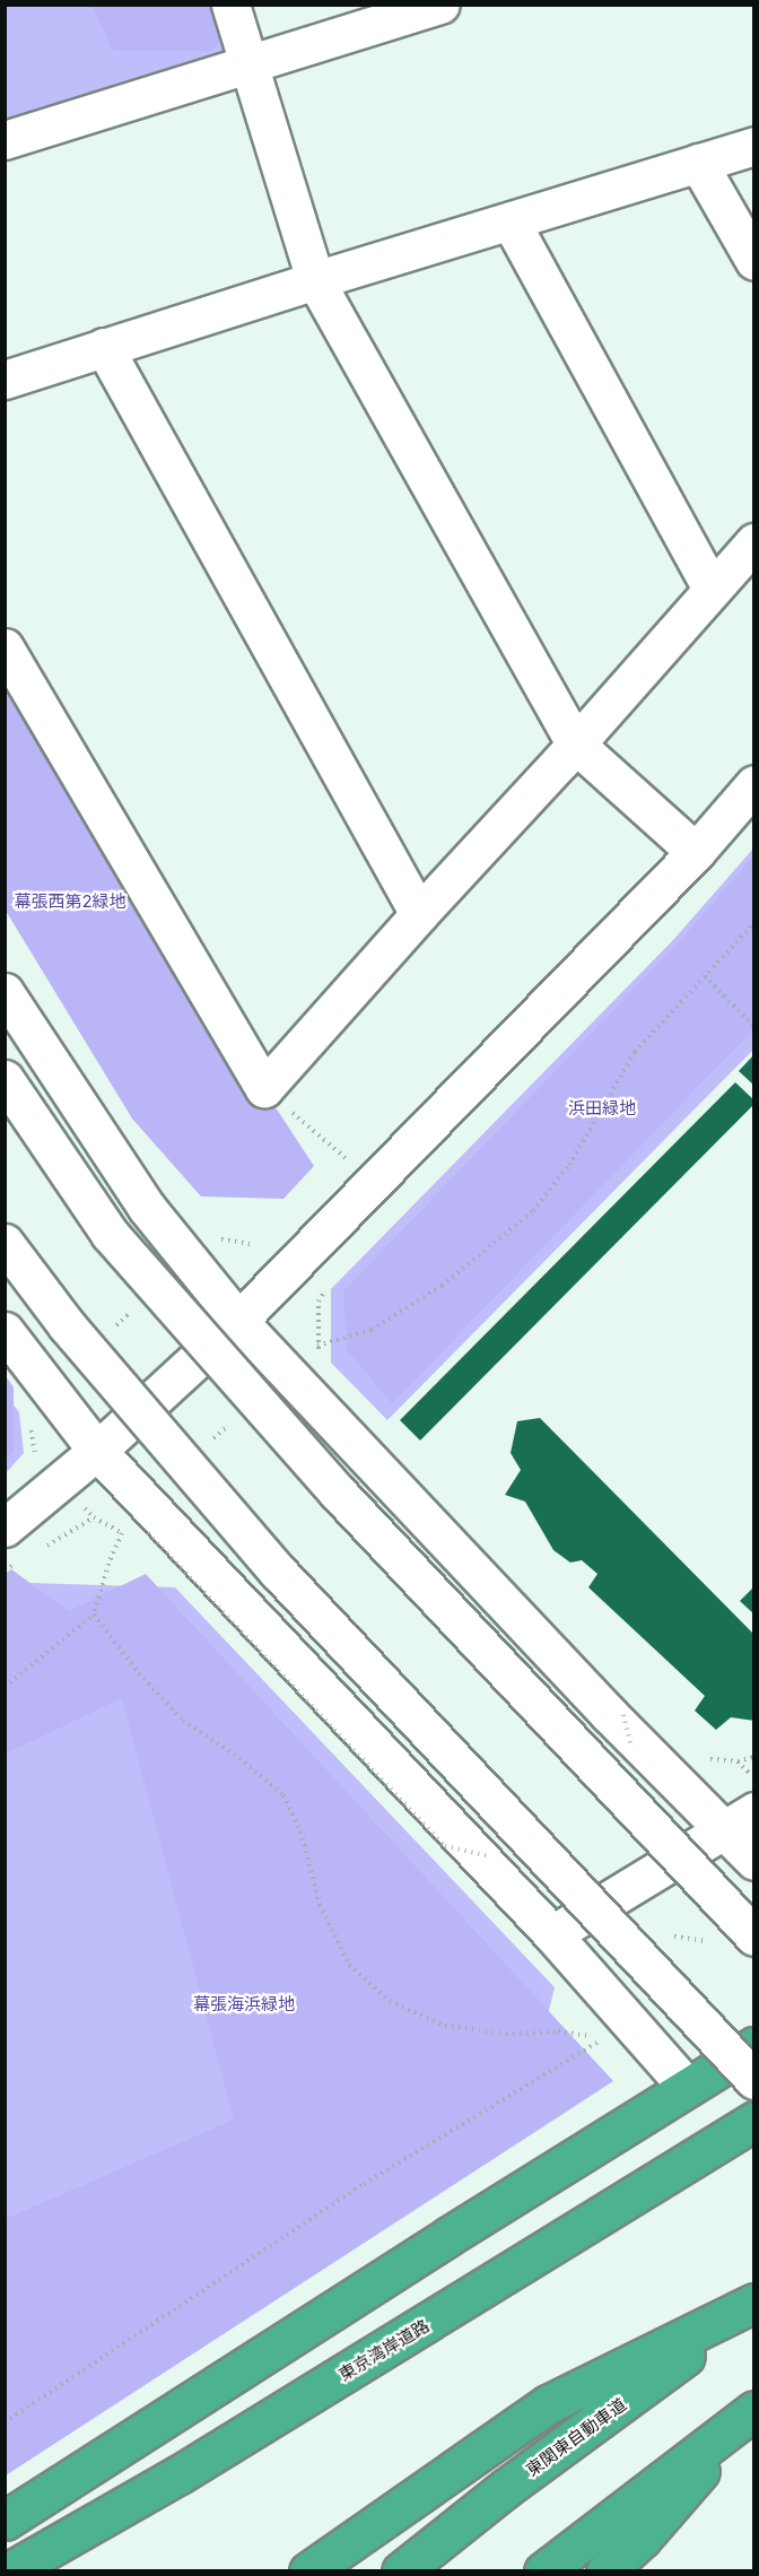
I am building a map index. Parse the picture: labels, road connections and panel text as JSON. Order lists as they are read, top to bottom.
{
  "streets": {
    "highway": ["東京湾岸道路", "東関東自動車道"]
  },
  "parks": ["幕張西第2緑地", "浜田緑地", "幕張海浜緑地"]
}
